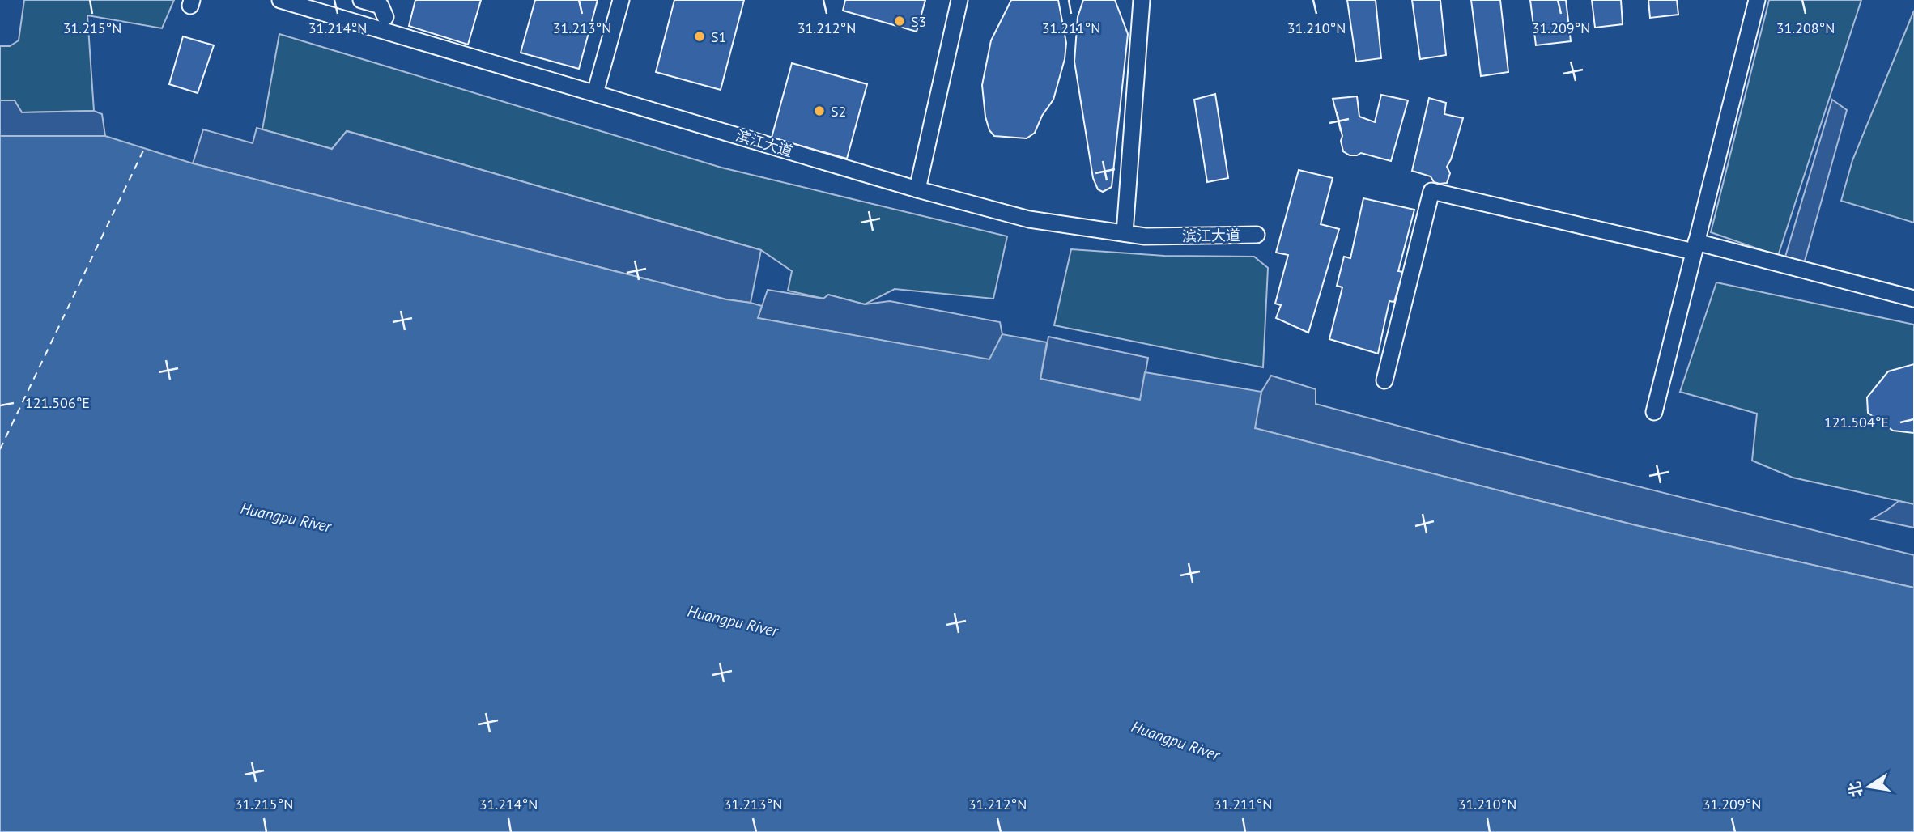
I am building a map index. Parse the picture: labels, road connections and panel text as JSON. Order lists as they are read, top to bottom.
{
  "streets": {
    "street": ["滨江大道"]
  },
  "water": ["Huangpu River"],
  "places": ["S3", "S1", "S2"],
  "north": "left",
  "coordinates": [
    "31.215°N",
    "31.214°N",
    "31.213°N",
    "31.212°N",
    "31.211°N",
    "31.210°N",
    "31.209°N",
    "31.208°N",
    "121.506°E",
    "121.504°E"
  ]
}
